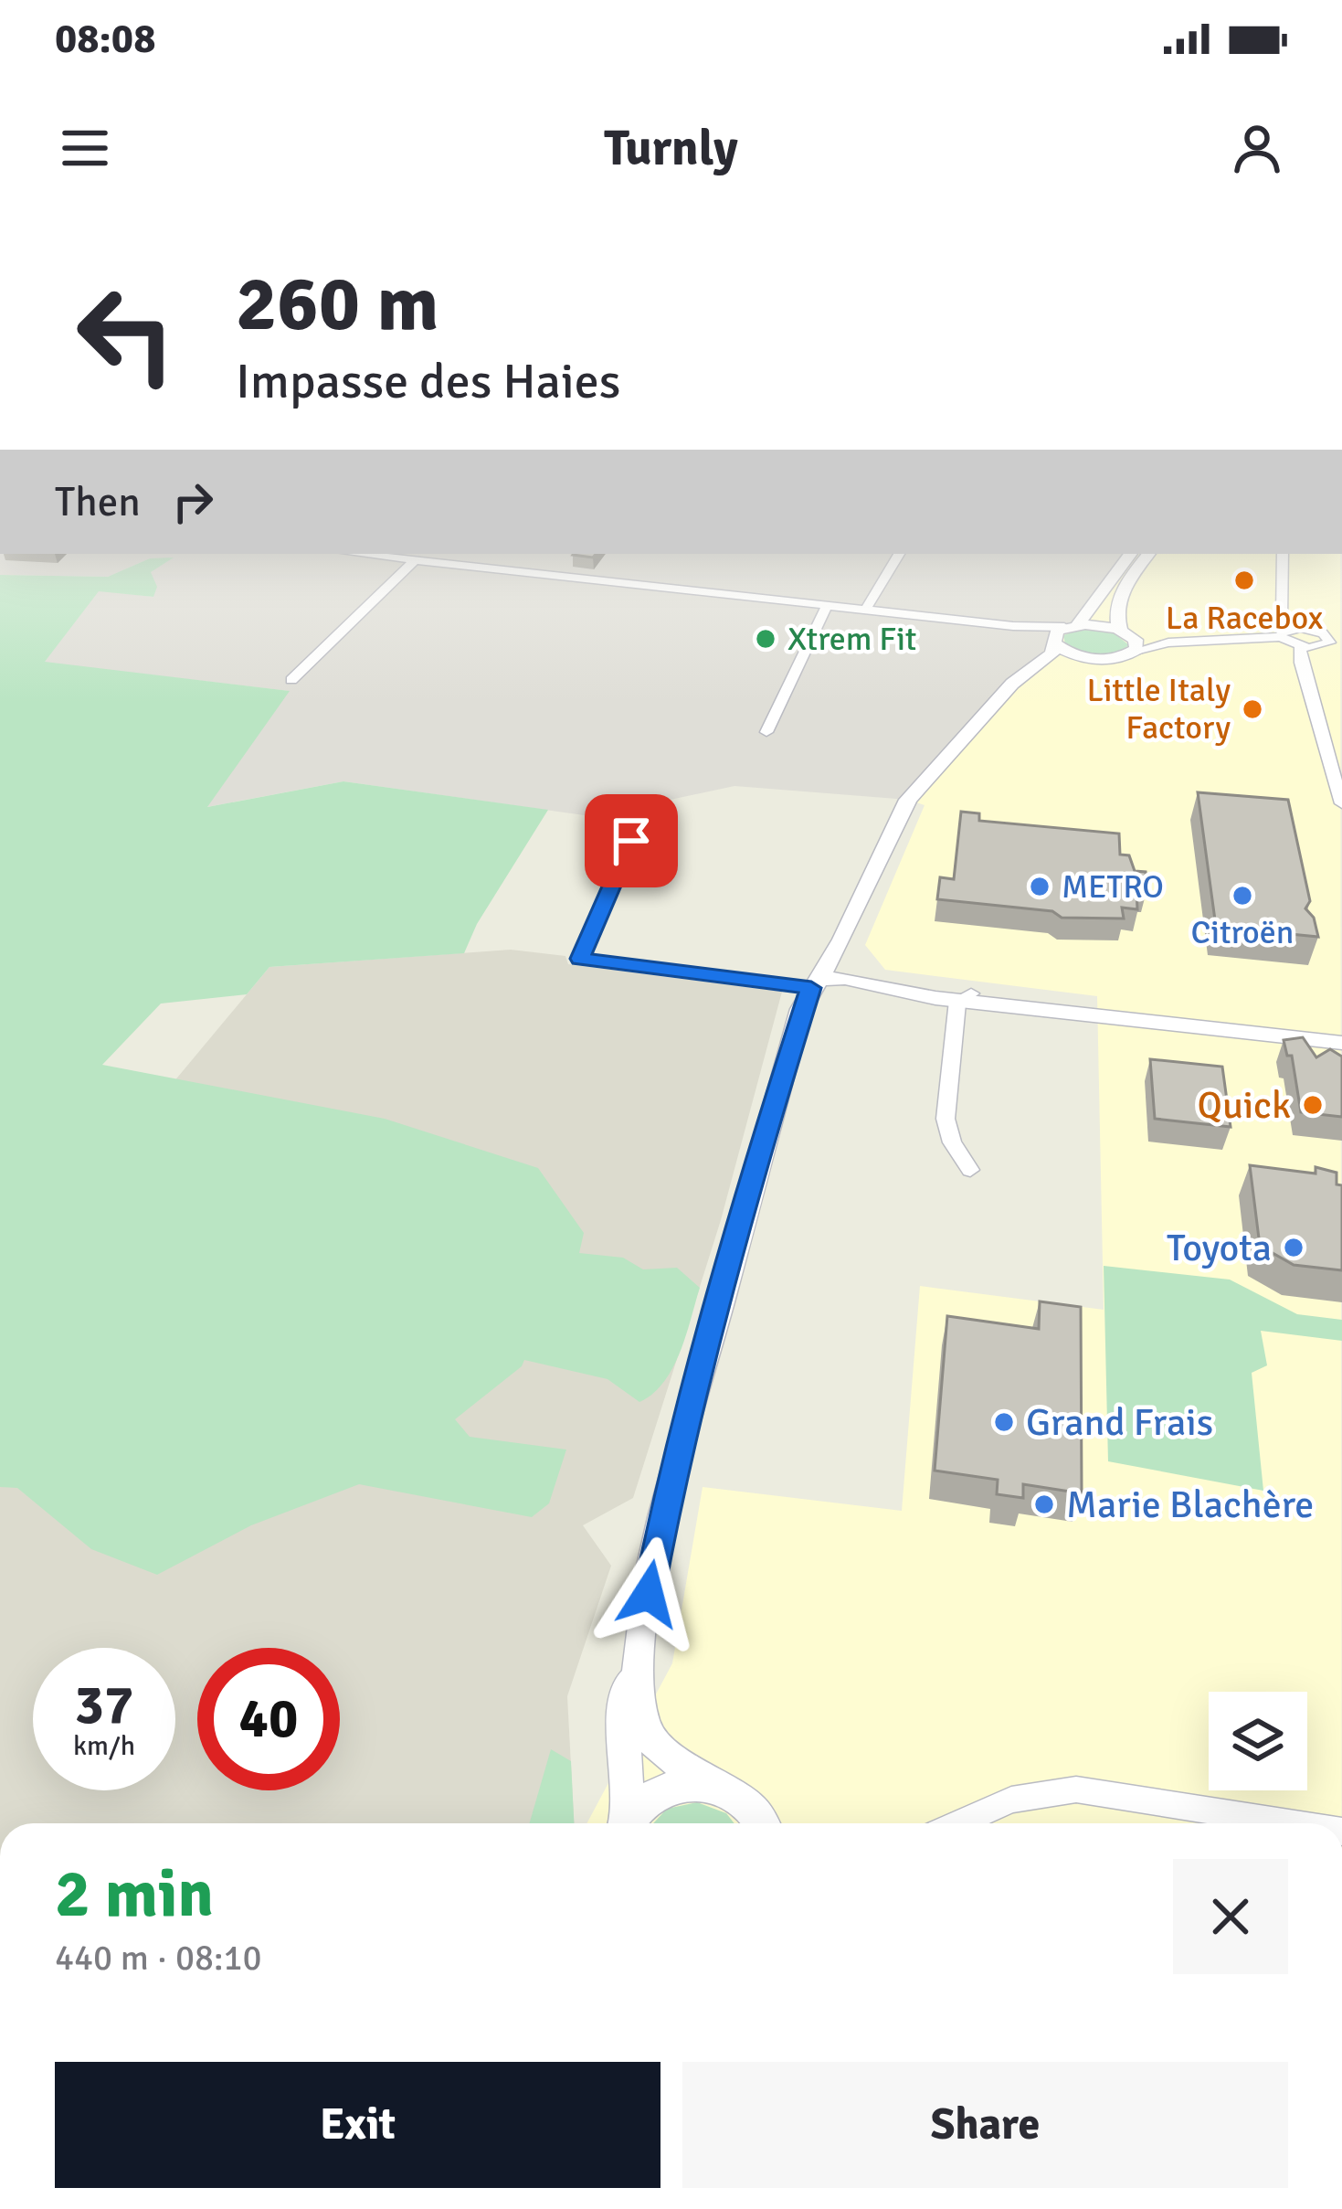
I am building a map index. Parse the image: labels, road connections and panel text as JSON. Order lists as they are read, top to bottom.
{
  "places": [
    "La Racebox",
    "Xtrem Fit",
    "Little Italy Factory",
    "METRO",
    "Citroën",
    "Quick",
    "Toyota",
    "Grand Frais",
    "Marie Blachère"
  ],
  "page": {
    "status": "08:08",
    "header": "Turnly",
    "turn": ["260 m", "Impasse des Haies"],
    "then": "Then",
    "speed": "37 km/h",
    "limit": "40",
    "heading": ["2 min", "440 m · 08:10"],
    "buttons": ["Exit", "Share"]
  }
}
